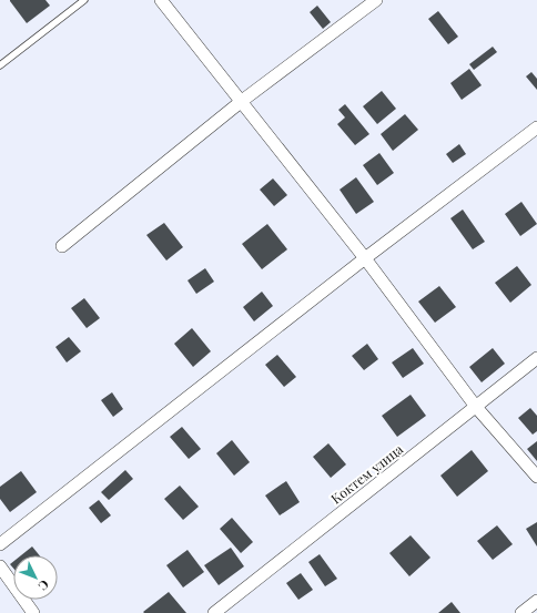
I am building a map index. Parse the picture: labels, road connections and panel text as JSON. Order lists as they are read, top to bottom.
{
  "streets": {
    "street": ["Коктем улица"]
  },
  "north": "bottom right"
}
